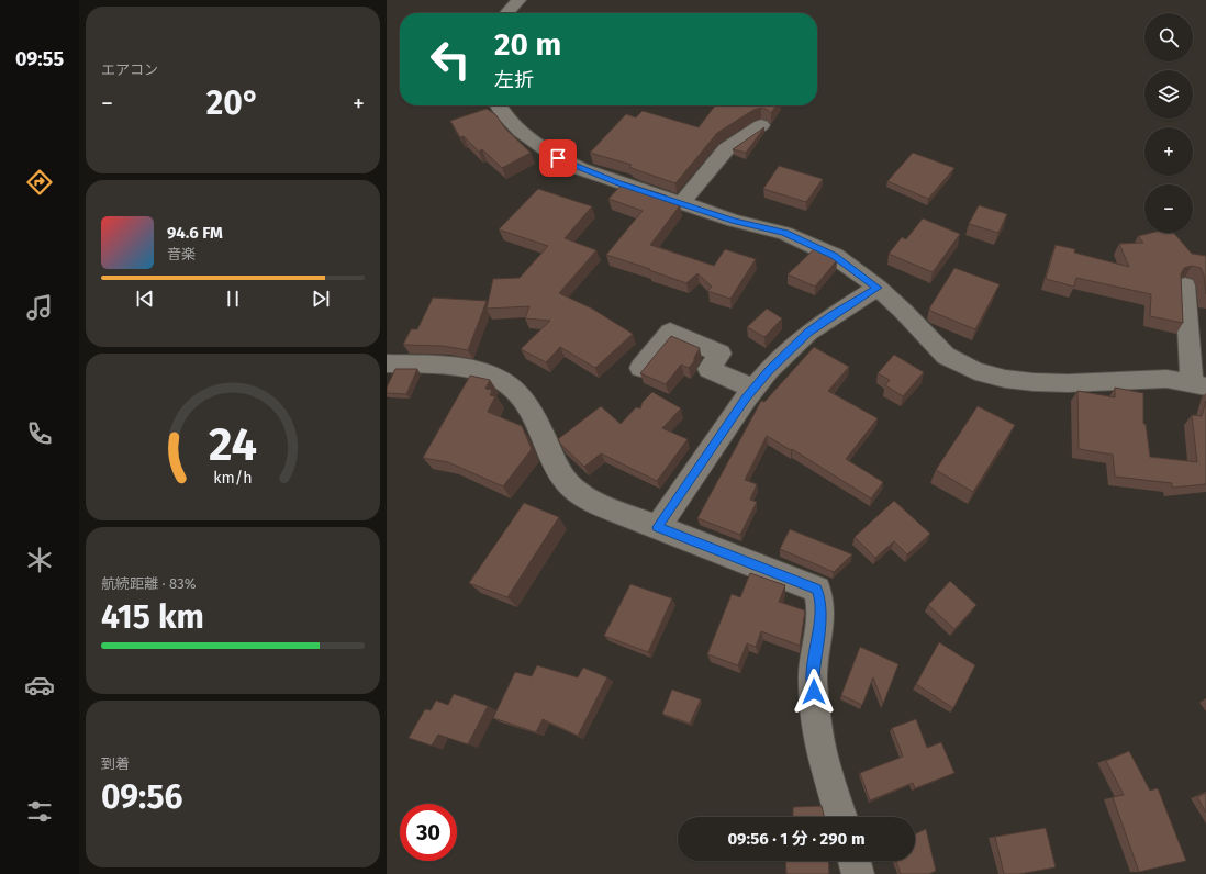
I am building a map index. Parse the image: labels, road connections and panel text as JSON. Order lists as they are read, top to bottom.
{
  "page": {
    "tabs": "09:55",
    "tile": [
      "エアコン",
      ["航続距離 · 83%", "415 km"],
      ["到着", "09:56"]
    ],
    "map_buttons": ["+", "−"],
    "turn": ["20 m", "左折"],
    "heat": ["−", "20°", "+"],
    "song": ["94.6 FM", "音楽"],
    "limit": "30",
    "trip": "09:56 · 1 分 · 290 m",
    "gauge": ["24", "km/h"]
  }
}
